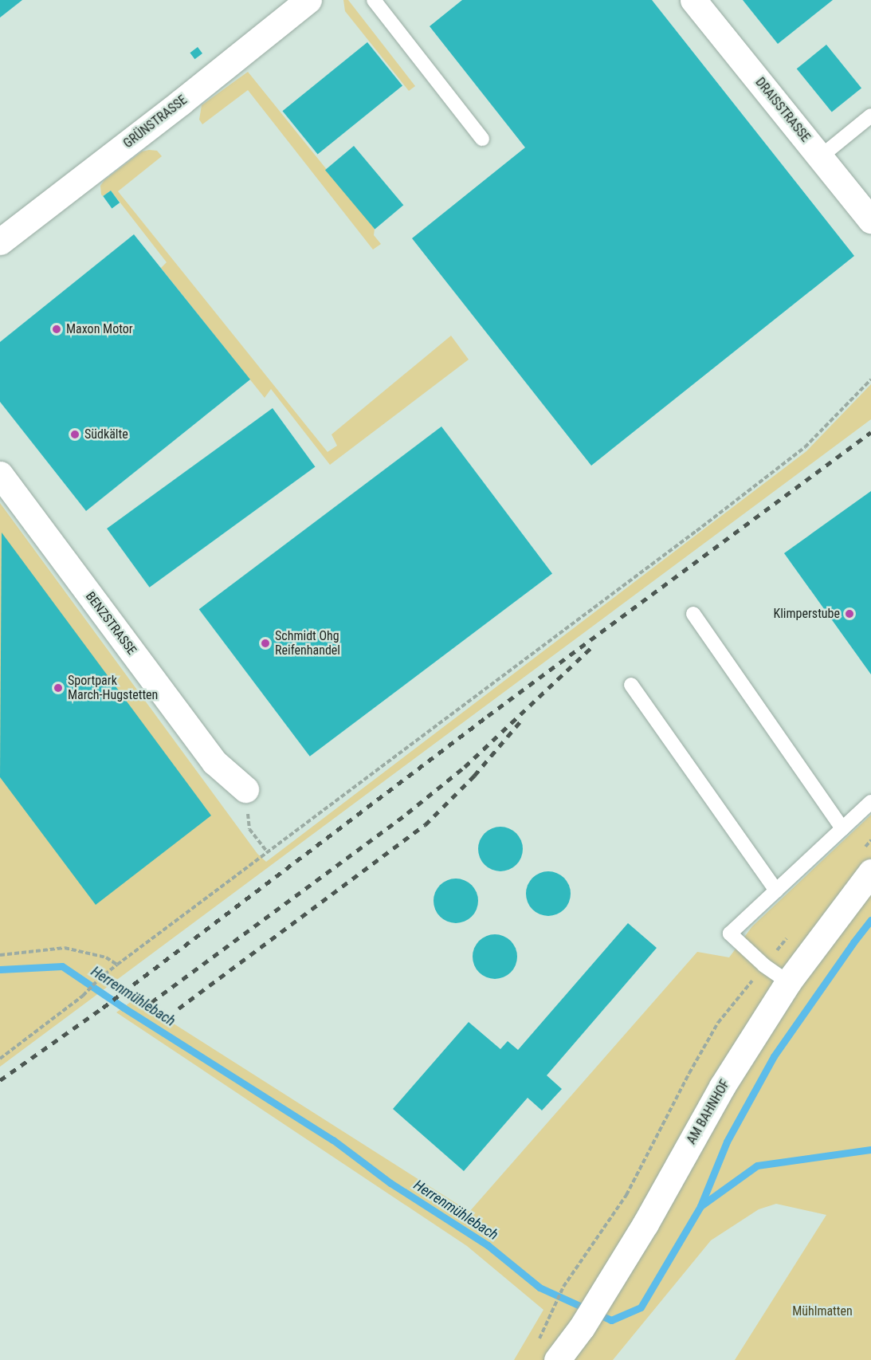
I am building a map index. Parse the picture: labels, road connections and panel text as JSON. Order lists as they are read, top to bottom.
{
  "streets": {
    "street": [
      "DRAISSTRASSE",
      "GRÜNSTRASSE",
      "BENZSTRASSE",
      "AM BAHNHOF"
    ]
  },
  "water": ["Herrenmühlebach"],
  "parks": ["Mühlmatten"],
  "places": [
    "Maxon Motor",
    "Südkälte",
    "Klimperstube",
    "Schmidt Ohg Reifenhandel",
    "Sportpark March-Hugstetten"
  ]
}
